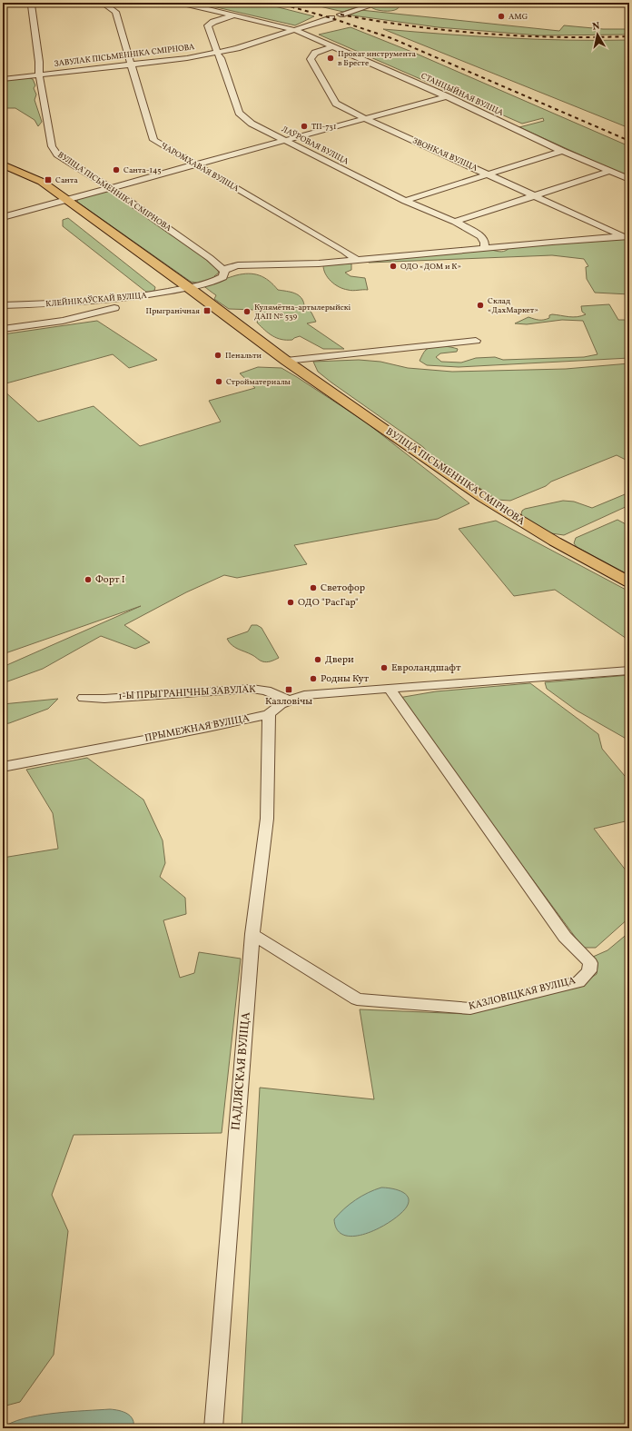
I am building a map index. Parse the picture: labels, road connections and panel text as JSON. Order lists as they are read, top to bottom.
{
  "streets": {
    "main road": ["ВУЛІЦА ПІСЬМЕННІКА СМІРНОВА"],
    "street": [
      "ЗАВУЛАК ПІСЬМЕННІКА СМІРНОВА",
      "СТАНЦЫЙНАЯ ВУЛІЦА",
      "ЛАЎРОВАЯ ВУЛІЦА",
      "ЗВОНКАЯ ВУЛІЦА",
      "ЧАРОМХАВАЯ ВУЛІЦА",
      "КЛЕЙНІКАЎСКАЙ ВУЛІЦА",
      "1-Ы ПРЫГРАНІЧНЫ ЗАВУЛАК",
      "ПРЫМЕЖНАЯ ВУЛІЦА",
      "КАЗЛОВІЦКАЯ ВУЛІЦА",
      "ПАДЛЯСКАЯ ВУЛІЦА"
    ]
  },
  "crossings": [
    ["ЗАВУЛАК ПІСЬМЕННІКА СМІРНОВА", "СТАНЦЫЙНАЯ ВУЛІЦА"],
    ["ЗАВУЛАК ПІСЬМЕННІКА СМІРНОВА", "ЛАЎРОВАЯ ВУЛІЦА"],
    ["ЗАВУЛАК ПІСЬМЕННІКА СМІРНОВА", "ЧАРОМХАВАЯ ВУЛІЦА"],
    ["ЗАВУЛАК ПІСЬМЕННІКА СМІРНОВА", "ВУЛІЦА ПІСЬМЕННІКА СМІРНОВА"],
    ["СТАНЦЫЙНАЯ ВУЛІЦА", "ЛАЎРОВАЯ ВУЛІЦА"],
    ["СТАНЦЫЙНАЯ ВУЛІЦА", "ЗВОНКАЯ ВУЛІЦА"],
    ["ВУЛІЦА ПІСЬМЕННІКА СМІРНОВА", "КЛЕЙНІКАЎСКАЙ ВУЛІЦА"],
    ["1-Ы ПРЫГРАНІЧНЫ ЗАВУЛАК", "ПРЫМЕЖНАЯ ВУЛІЦА"],
    ["ПРЫМЕЖНАЯ ВУЛІЦА", "КАЗЛОВІЦКАЯ ВУЛІЦА"],
    ["ПРЫМЕЖНАЯ ВУЛІЦА", "ПАДЛЯСКАЯ ВУЛІЦА"],
    ["КАЗЛОВІЦКАЯ ВУЛІЦА", "ПАДЛЯСКАЯ ВУЛІЦА"]
  ],
  "places": {
    "other": [
      "AMG",
      "Прокат инструмента в Бресте",
      "ТП-731",
      "Санта-145",
      "ОДО «ДОМ и К»",
      "Склад «ДахМаркет»",
      "Кулямётна-артылерыйскі ДАП № 539",
      "Пенальти",
      "Стройматериалы",
      "Форт I",
      "Светофор",
      "ОДО \"РасГар\"",
      "Двери",
      "Евроландшафт",
      "Родны Кут"
    ],
    "transit": ["Санта", "Прыгранічная", "Казловічы"]
  },
  "north": "top"
}
